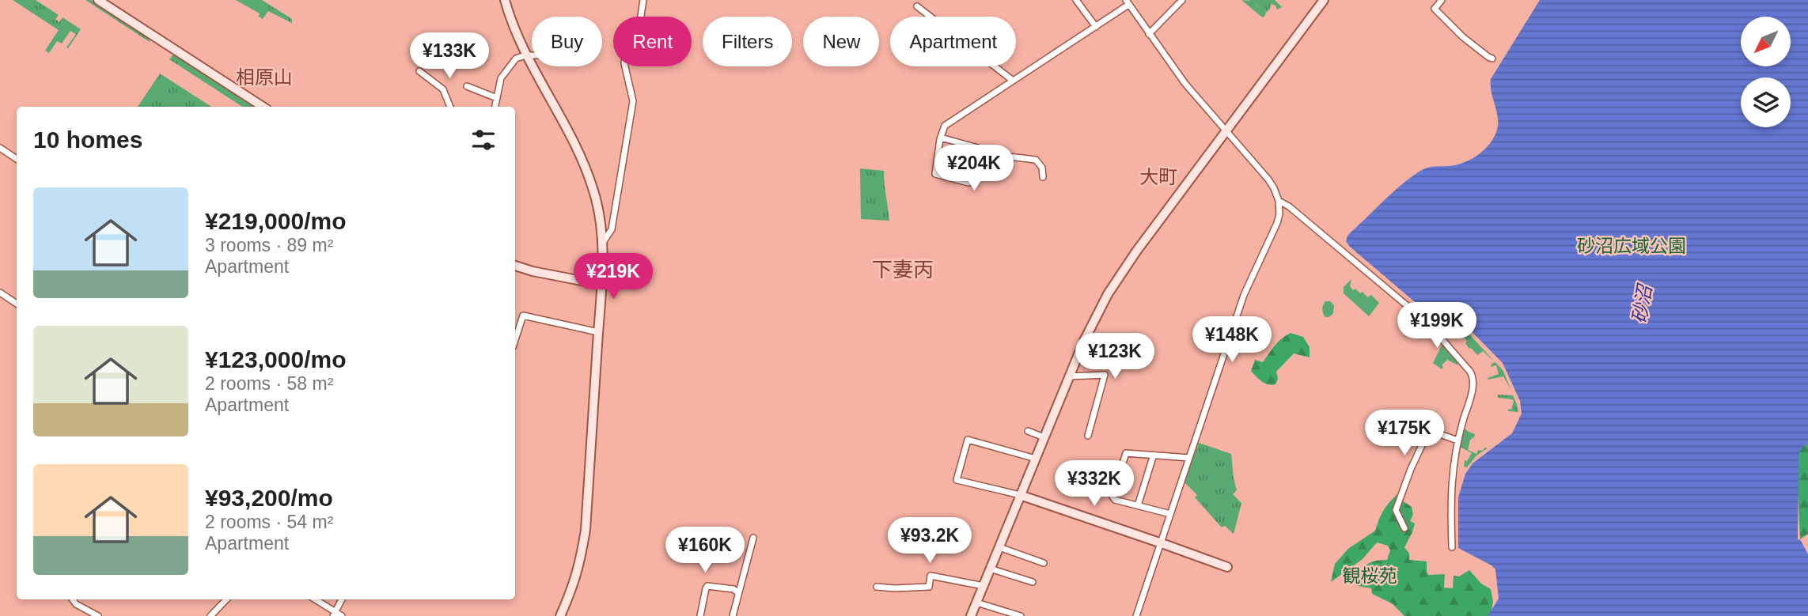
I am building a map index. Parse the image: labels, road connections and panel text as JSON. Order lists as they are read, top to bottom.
{
  "districts": ["相原山", "大町", "下妻丙"],
  "water": ["砂沼"],
  "parks": ["砂沼広域公園", "観桜苑"],
  "north": "bottom left",
  "page": {
    "chip": [
      "Buy",
      "Rent",
      "Filters",
      "New",
      "Apartment"
    ],
    "price": [
      "¥133K",
      "¥204K",
      "¥219K",
      "¥199K",
      "¥148K",
      "¥123K",
      "¥175K",
      "¥332K",
      "¥93.2K",
      "¥160K"
    ],
    "heading": "10 homes",
    "list": [
      {
        "name": "¥219,000/mo",
        "note": "3 rooms · 89 m² · Apartment"
      },
      {
        "name": "¥123,000/mo",
        "note": "2 rooms · 58 m² · Apartment"
      },
      {
        "name": "¥93,200/mo",
        "note": "2 rooms · 54 m² · Apartment"
      }
    ]
  }
}
